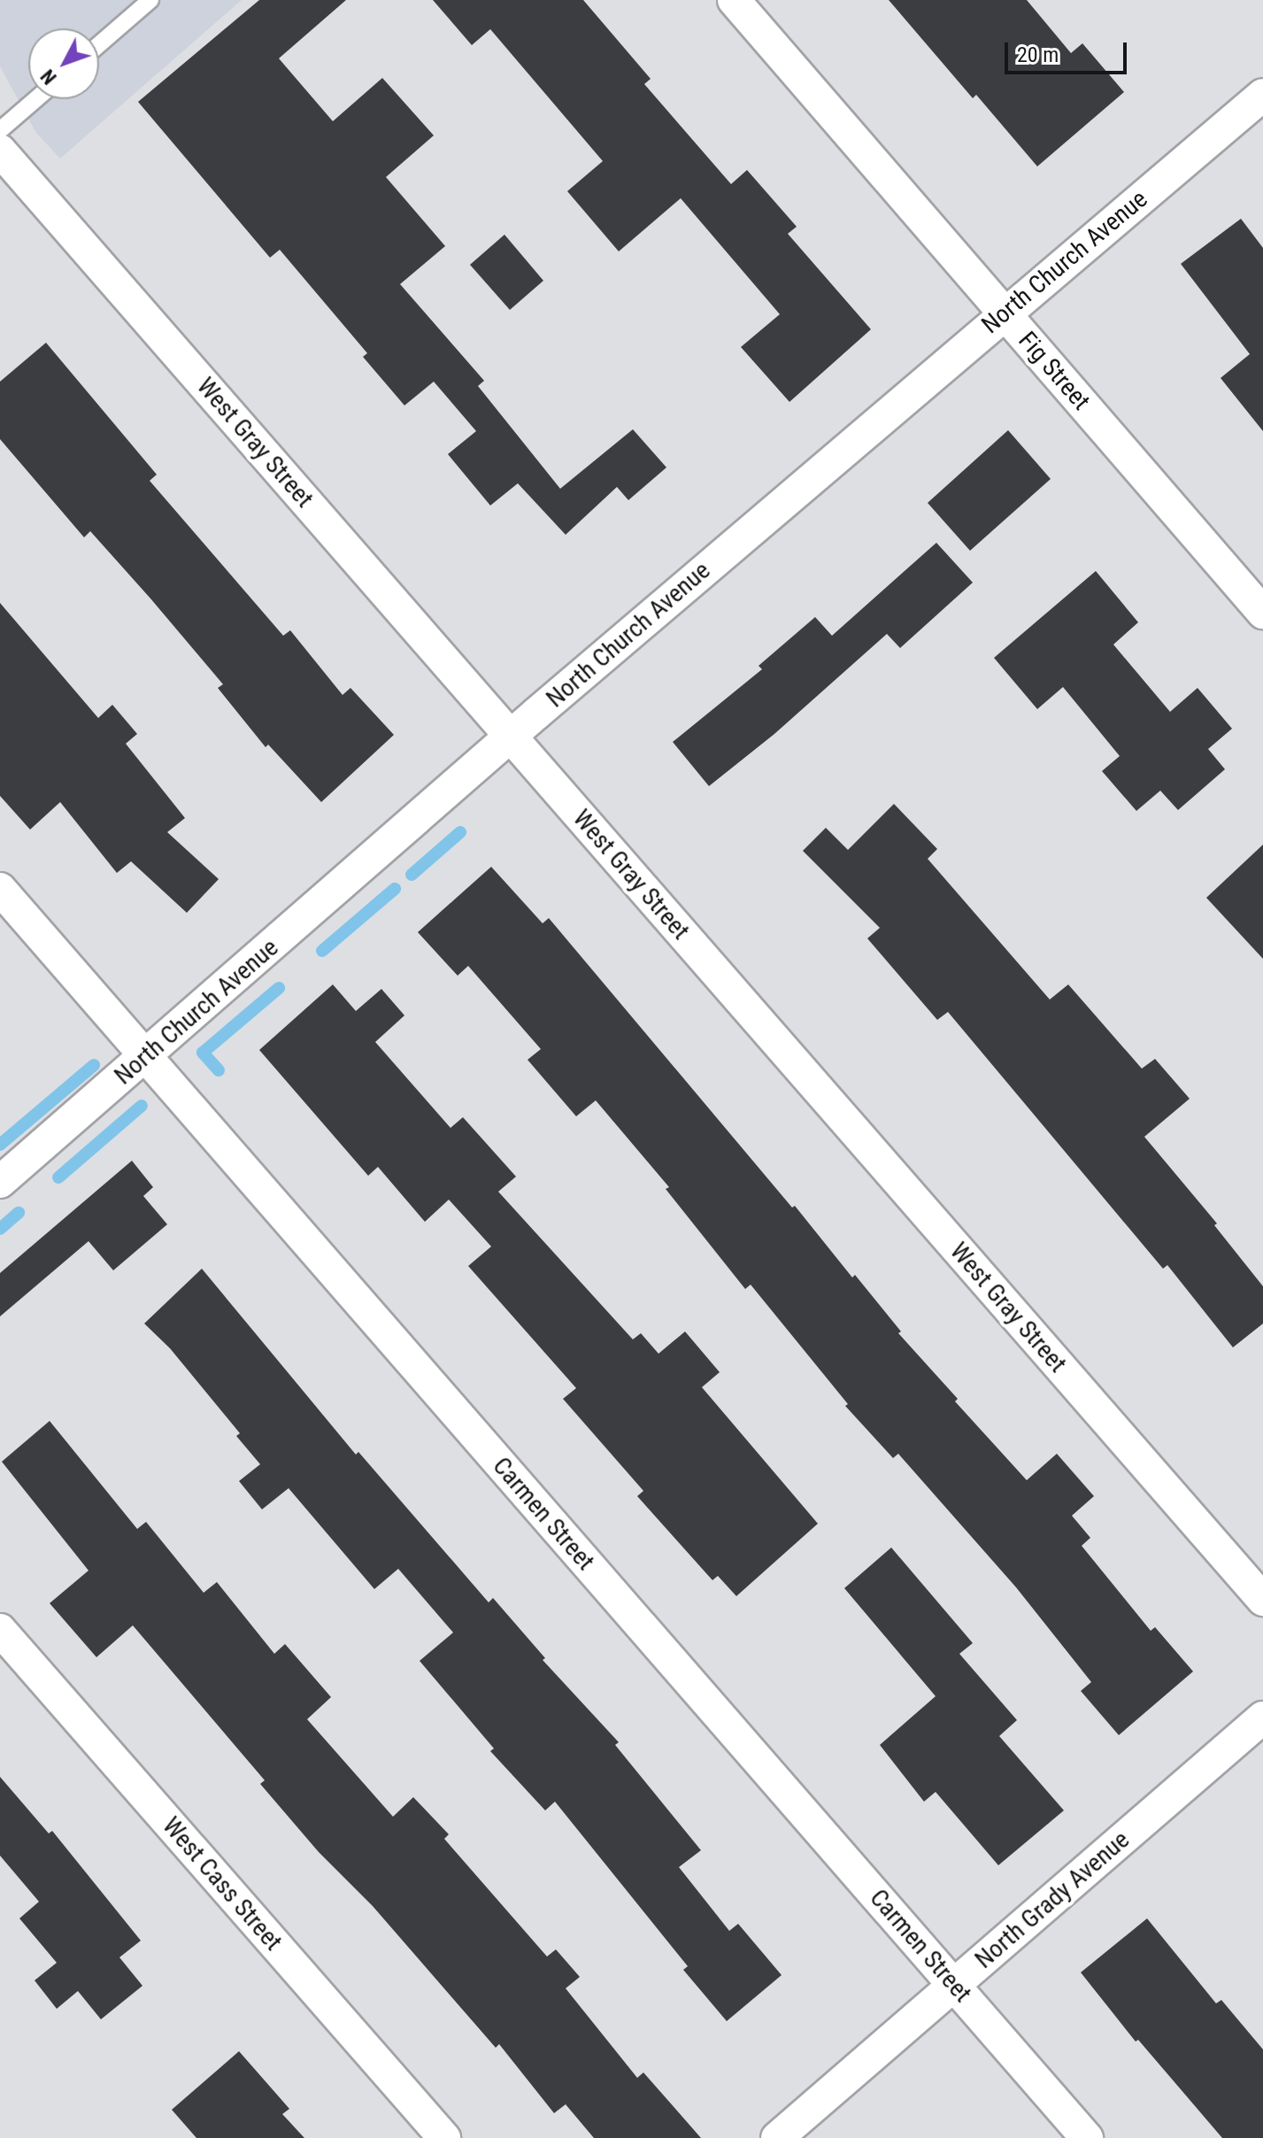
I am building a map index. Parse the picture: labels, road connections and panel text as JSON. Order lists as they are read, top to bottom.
{
  "streets": {
    "street": [
      "North Church Avenue",
      "Fig Street",
      "West Gray Street",
      "Carmen Street",
      "West Cass Street",
      "North Grady Avenue"
    ]
  },
  "crossings": [
    ["North Church Avenue", "Fig Street"],
    ["North Church Avenue", "West Gray Street"],
    ["North Church Avenue", "Carmen Street"],
    ["Carmen Street", "North Grady Avenue"]
  ],
  "scale_bar": "20 m",
  "north": "bottom left"
}
